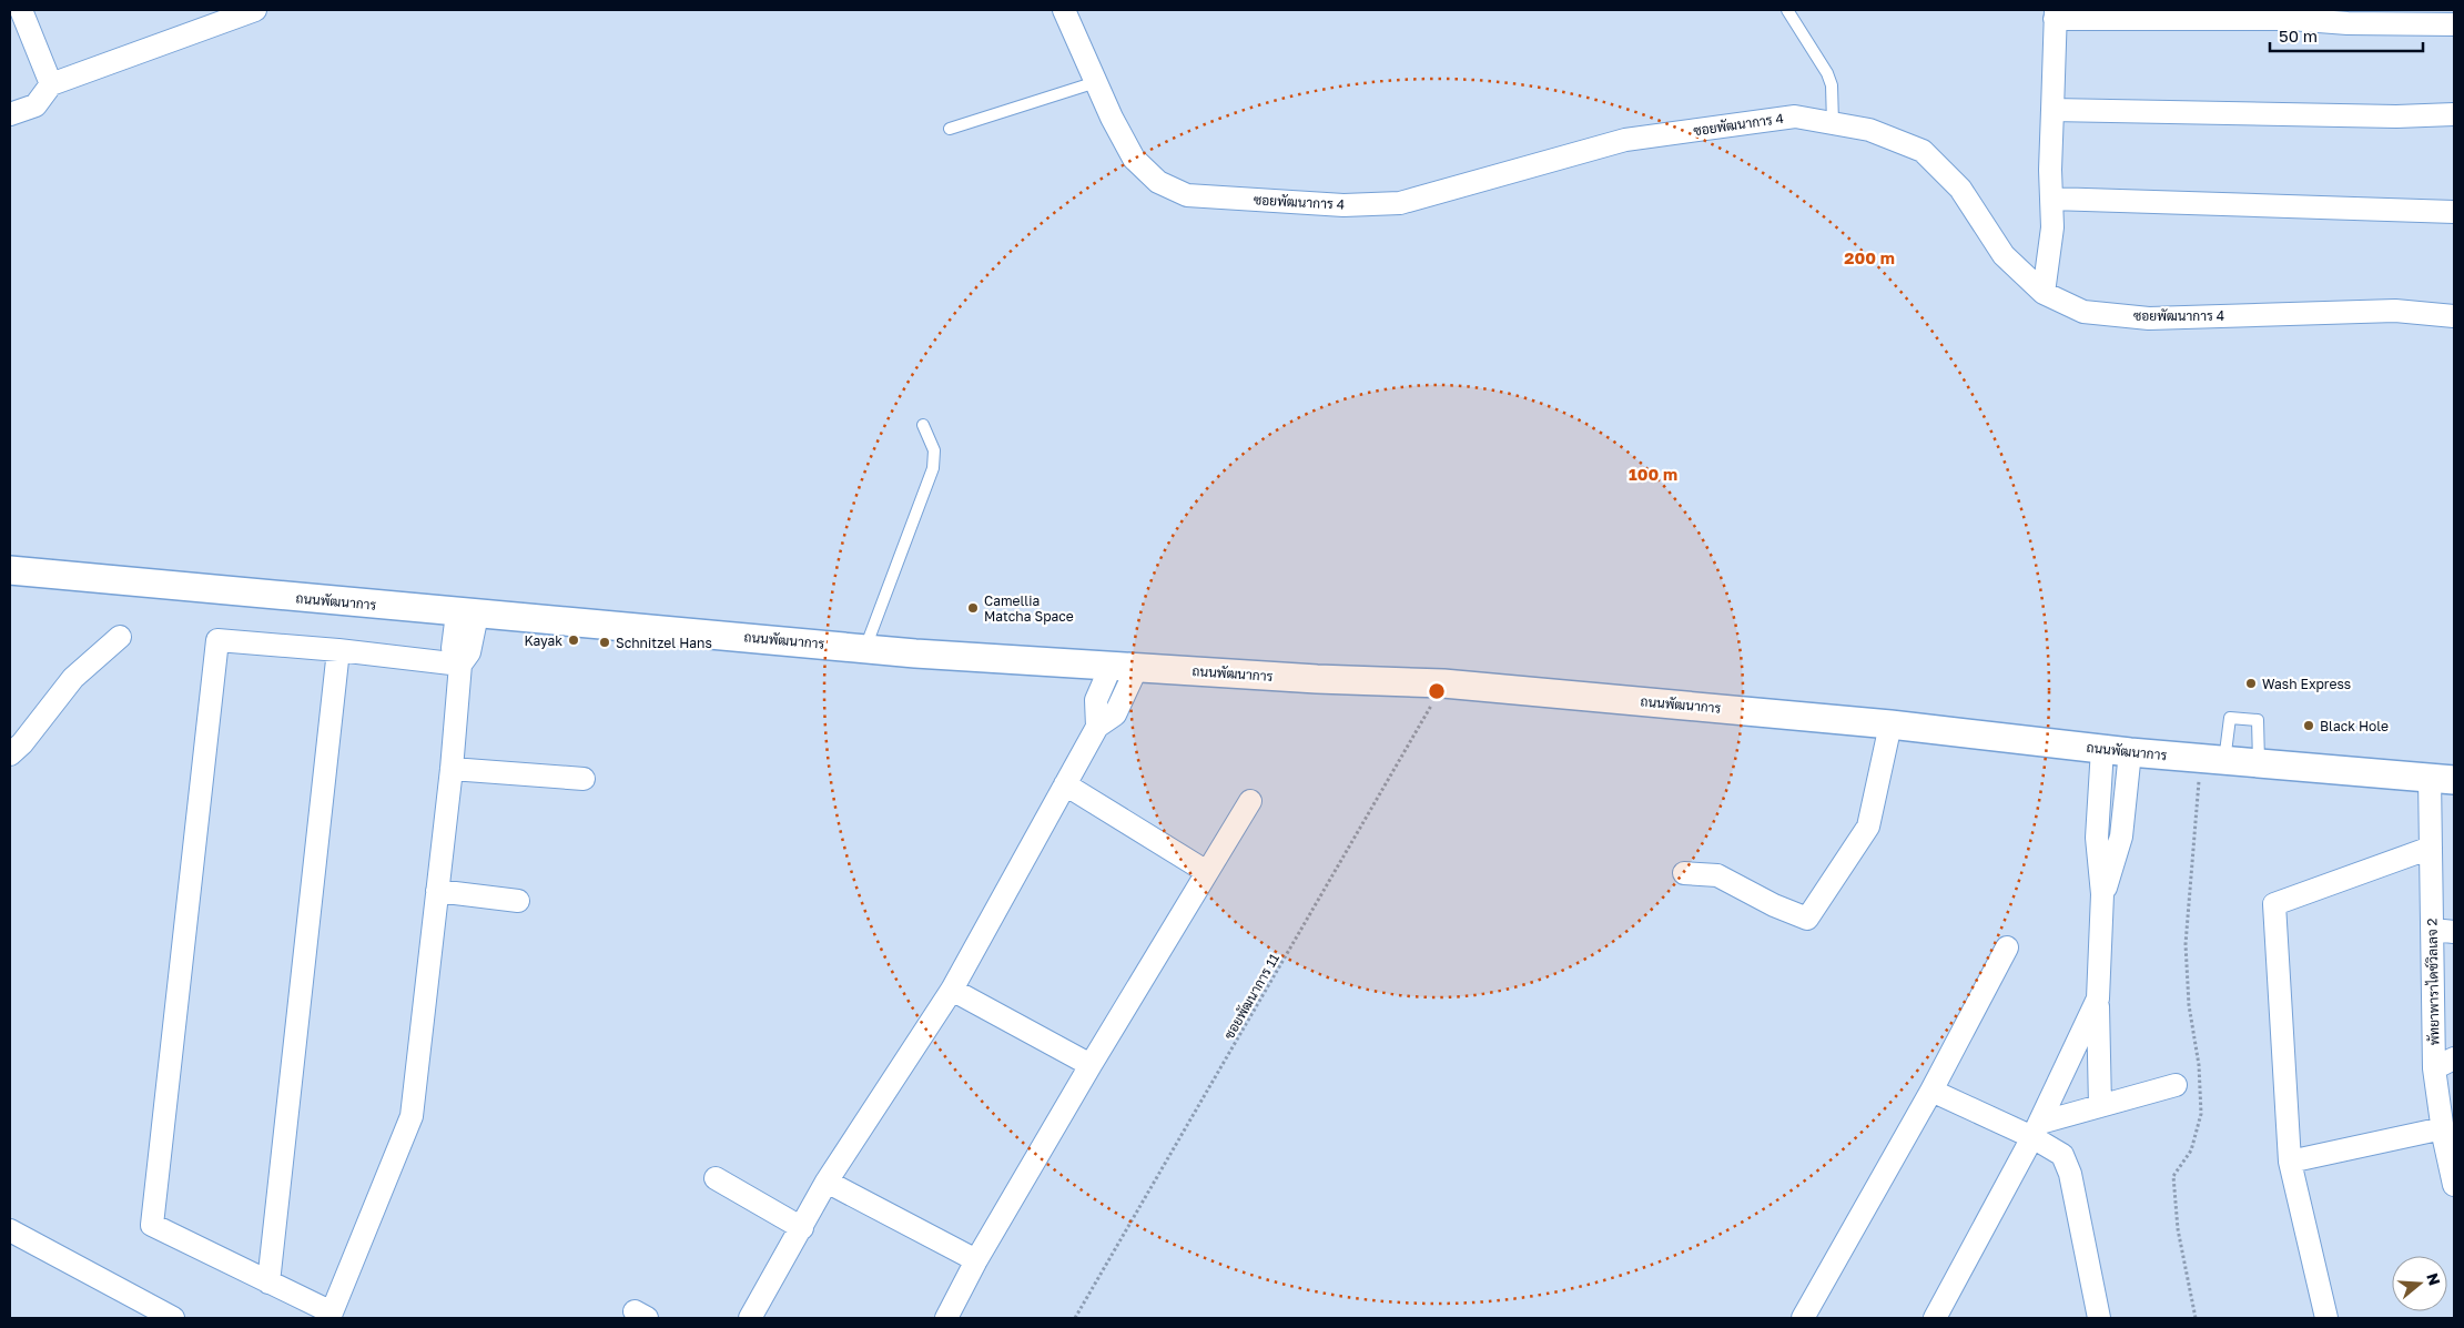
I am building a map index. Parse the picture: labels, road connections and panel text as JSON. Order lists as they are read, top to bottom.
{
  "streets": {
    "street": ["ซอยพัฒนาการ 4", "ถนนพัฒนาการ", "พัทยาพาราไดซ์วิลเลจ 2"],
    "path": ["ซอยพัฒนาการ 11"]
  },
  "crossings": [
    ["ถนนพัฒนาการ", "พัทยาพาราไดซ์วิลเลจ 2"],
    ["ถนนพัฒนาการ", "ซอยพัฒนาการ 11"]
  ],
  "places": [
    "Camellia Matcha Space",
    "Kayak",
    "Schnitzel Hans",
    "Wash Express",
    "Black Hole"
  ],
  "scale_bar": "50 m",
  "north": "right",
  "rings": ["200 m", "100 m"]
}
